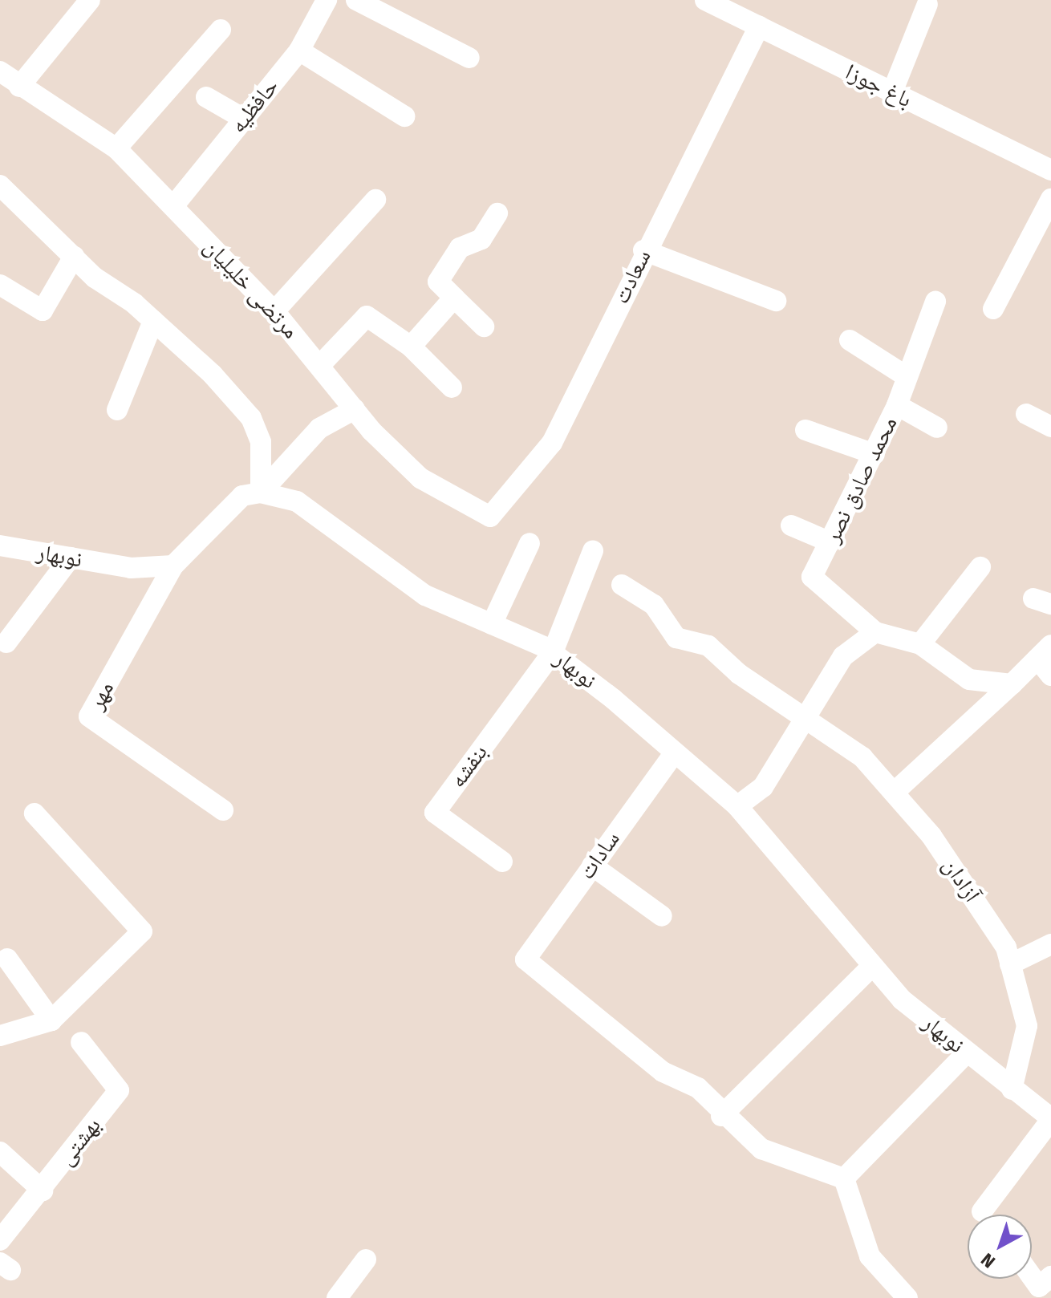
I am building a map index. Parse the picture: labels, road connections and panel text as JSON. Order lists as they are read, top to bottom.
{
  "streets": {
    "street": [
      "باغ جوزا",
      "حافظیه",
      "سعادت",
      "مرتضی خلیلیان",
      "محمد صادق نصر",
      "نوبهار",
      "مهر",
      "بنفشه",
      "سادات",
      "آزادان",
      "بهشتی"
    ]
  },
  "crossings": [
    ["باغ جوزا", "سعادت"],
    ["حافظیه", "مرتضی خلیلیان"],
    ["سعادت", "مرتضی خلیلیان"],
    ["نوبهار", "مهر"],
    ["نوبهار", "بنفشه"],
    ["نوبهار", "سادات"],
    ["نوبهار", "آزادان"]
  ],
  "north": "bottom left"
}
